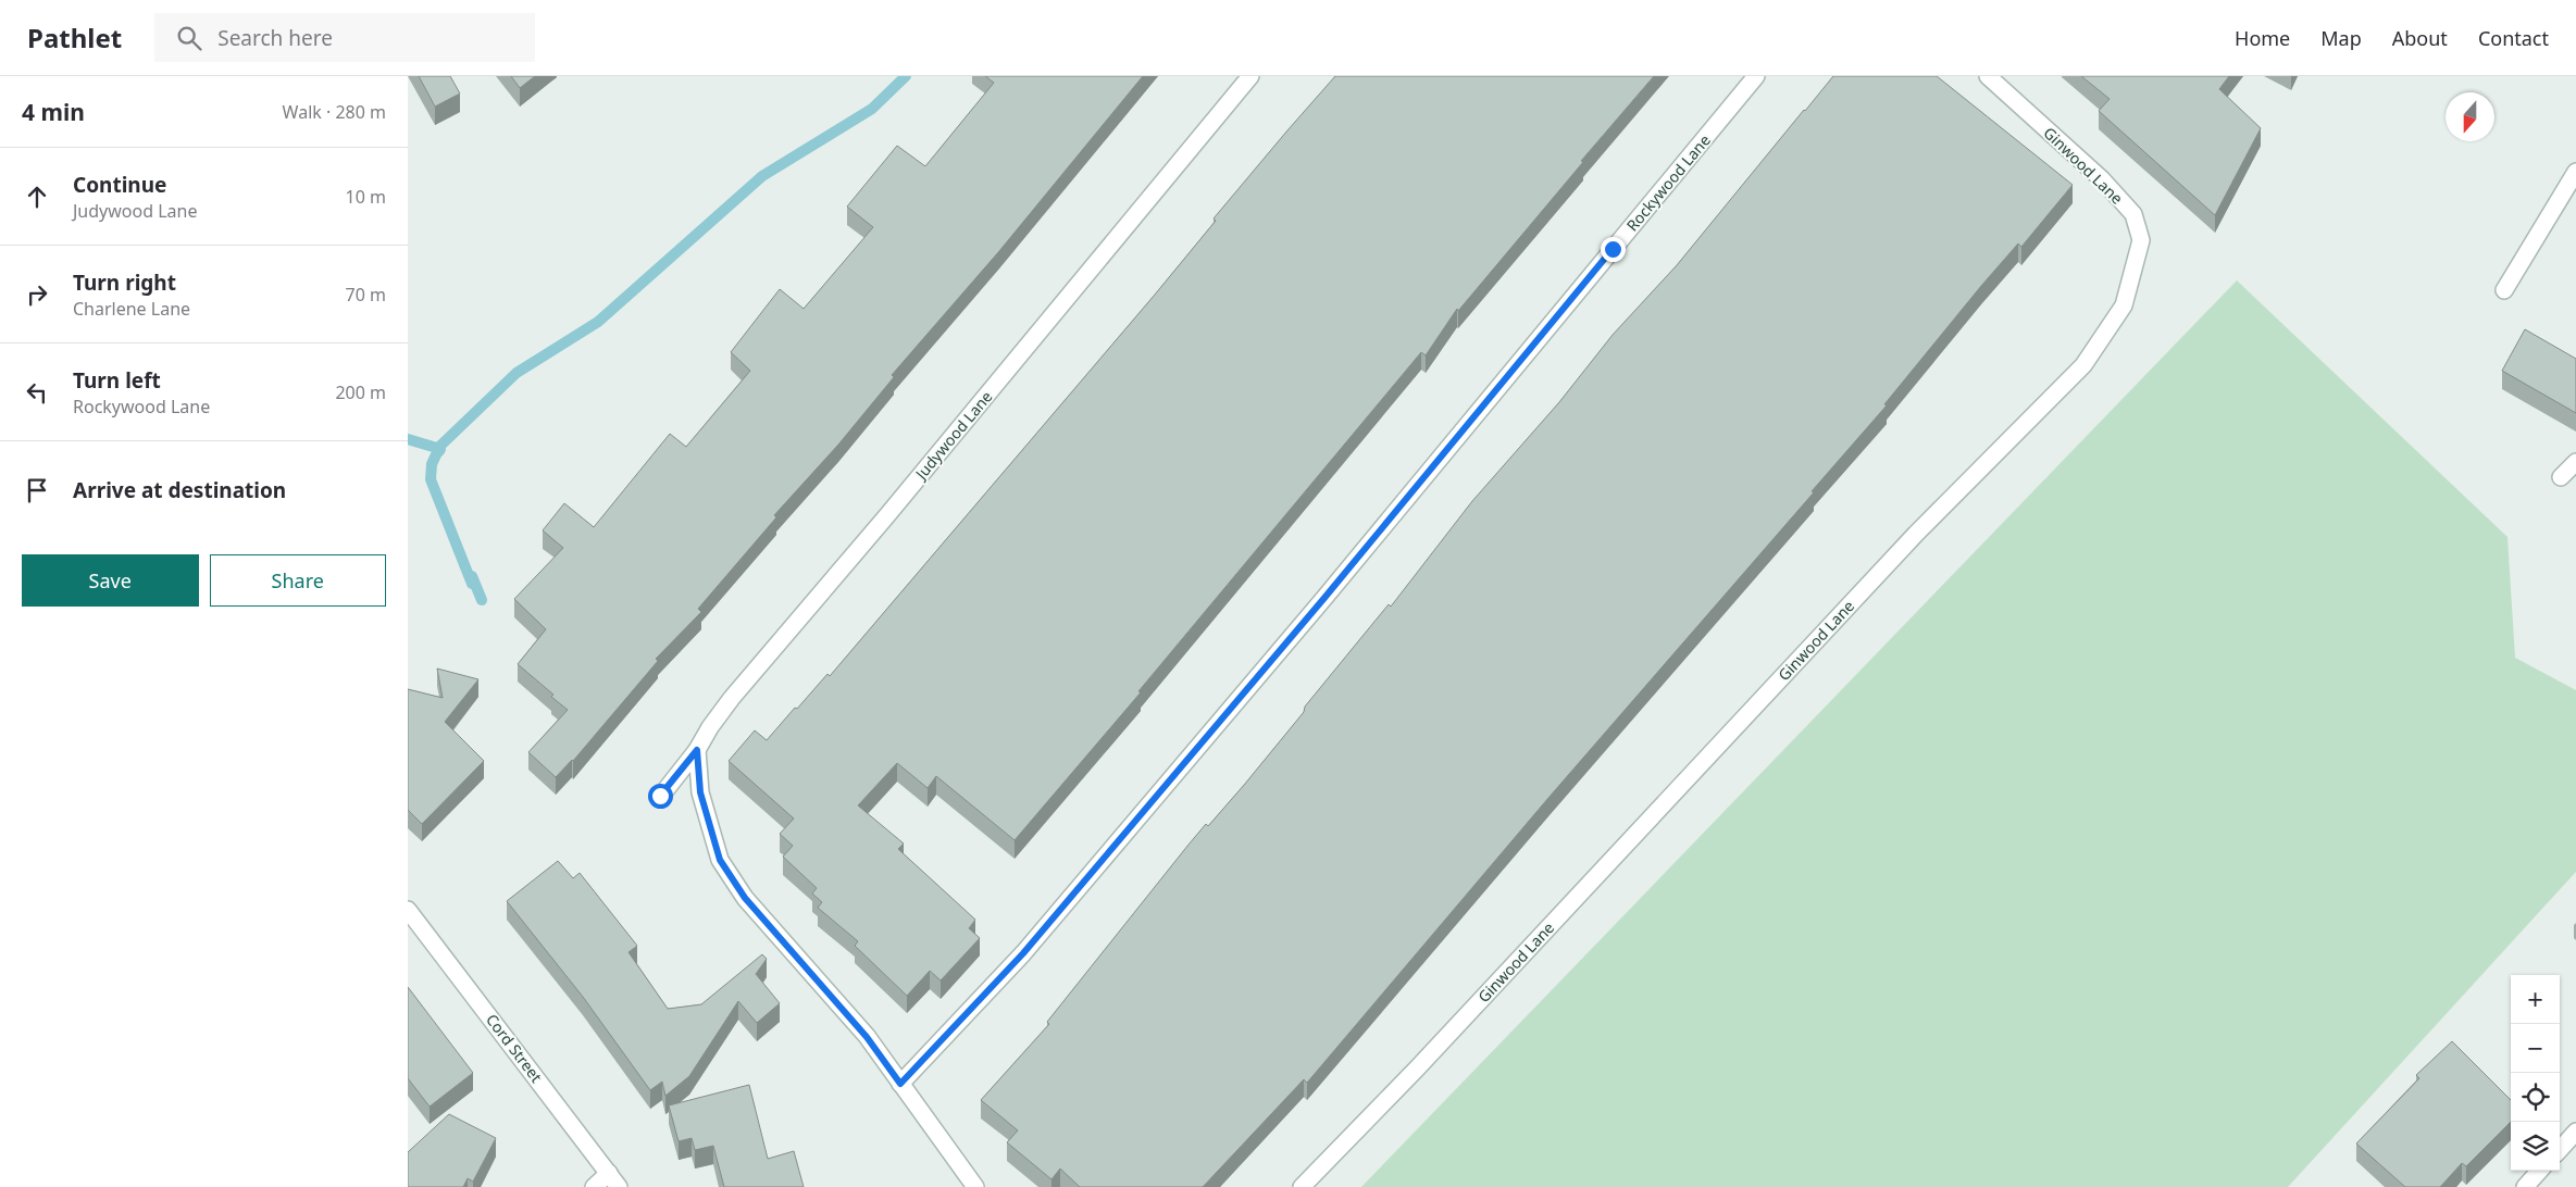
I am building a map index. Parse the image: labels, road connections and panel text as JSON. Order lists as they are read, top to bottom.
{
  "streets": {
    "street": [
      "Ginwood Lane",
      "Rockywood Lane",
      "Judywood Lane",
      "Cord Street"
    ]
  },
  "north": "bottom",
  "page": {
    "header": "Pathlet",
    "search": "Search here",
    "nav": [
      "Home",
      "Map",
      "About",
      "Contact"
    ],
    "heading": ["4 min", "Walk · 280 m"],
    "list": [
      ["Continue", "Judywood Lane", "10 m"],
      ["Turn right", "Charlene Lane", "70 m"],
      ["Turn left", "Rockywood Lane", "200 m"],
      "Arrive at destination"
    ],
    "buttons": ["Save", "Share"],
    "map_buttons": ["+", "−"]
  }
}
